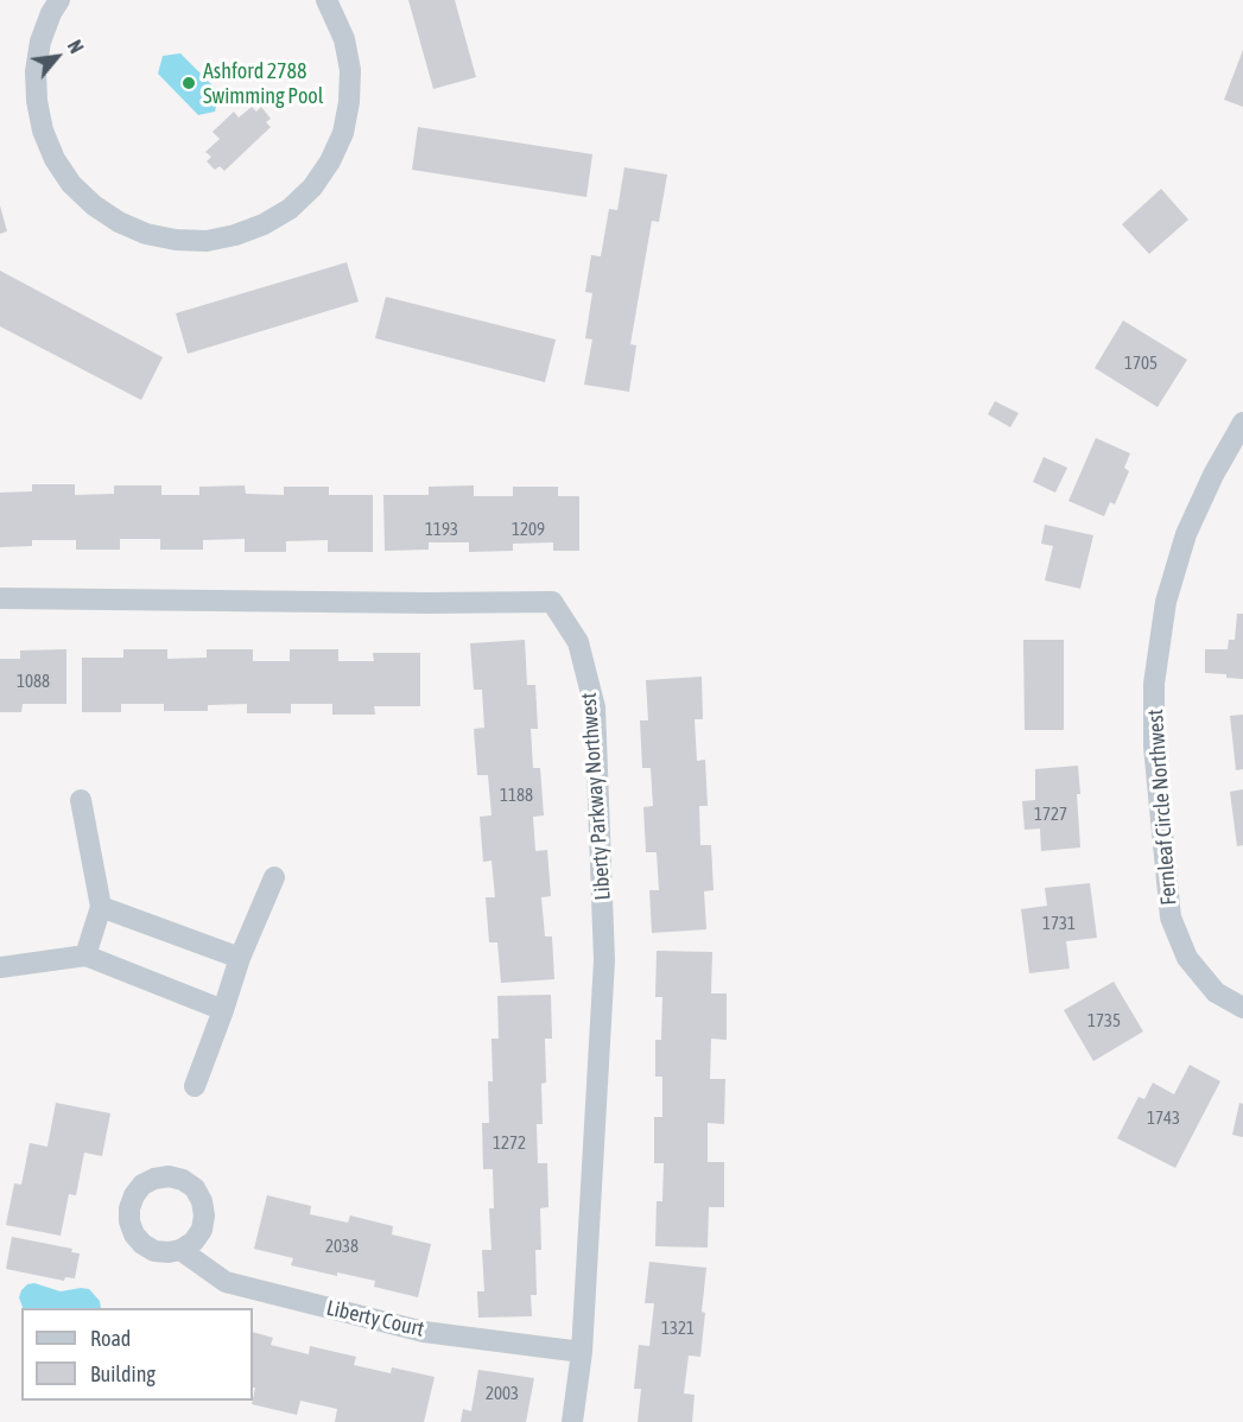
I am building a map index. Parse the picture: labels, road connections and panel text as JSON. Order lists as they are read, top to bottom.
{
  "streets": {
    "street": ["Liberty Parkway Northwest", "Fernleaf Circle Northwest", "Liberty Court"]
  },
  "crossings": [
    ["Liberty Parkway Northwest", "Liberty Court"]
  ],
  "places": ["Ashford 2788 Swimming Pool"],
  "house_numbers": [
    "1705",
    "1193",
    "1209",
    "1088",
    "1188",
    "1727",
    "1731",
    "1735",
    "1743",
    "1272",
    "2038",
    "1321",
    "2003"
  ],
  "legend": ["Road", "Building"],
  "north": "top right"
}
